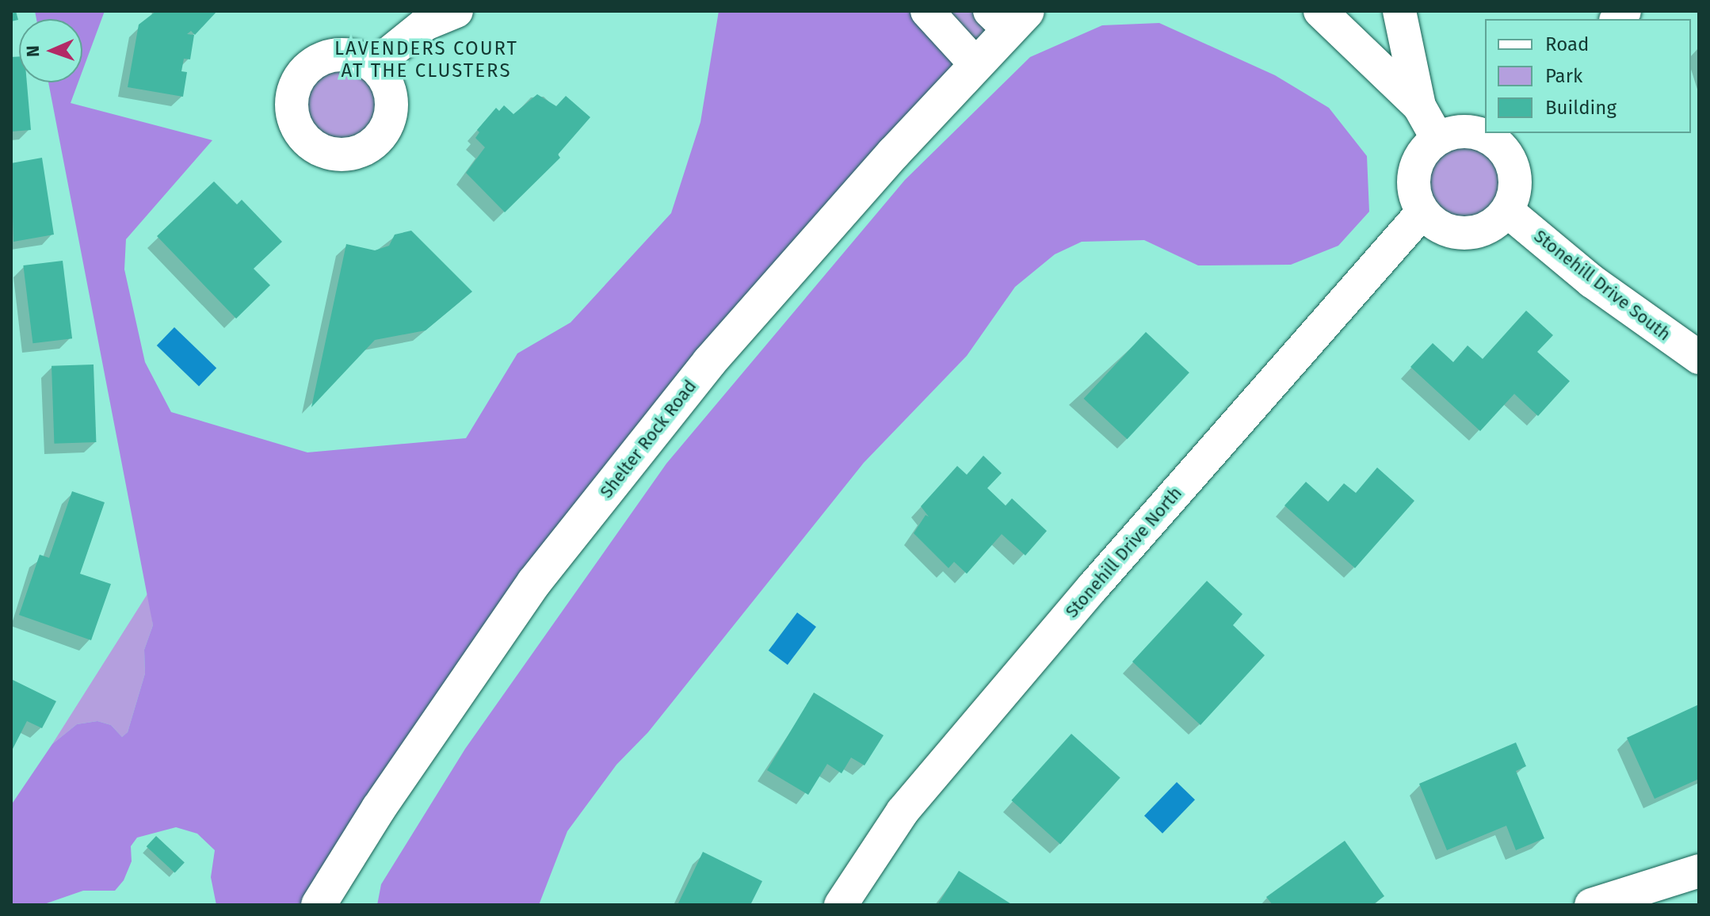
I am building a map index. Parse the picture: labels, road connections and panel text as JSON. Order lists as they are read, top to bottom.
{
  "streets": {
    "main road": ["Shelter Rock Road"],
    "street": ["Stonehill Drive South", "Stonehill Drive North"]
  },
  "crossings": [
    ["Stonehill Drive South", "Stonehill Drive North"]
  ],
  "districts": ["LAVENDERS COURT AT THE CLUSTERS"],
  "legend": ["Road", "Park", "Building"],
  "north": "left"
}
